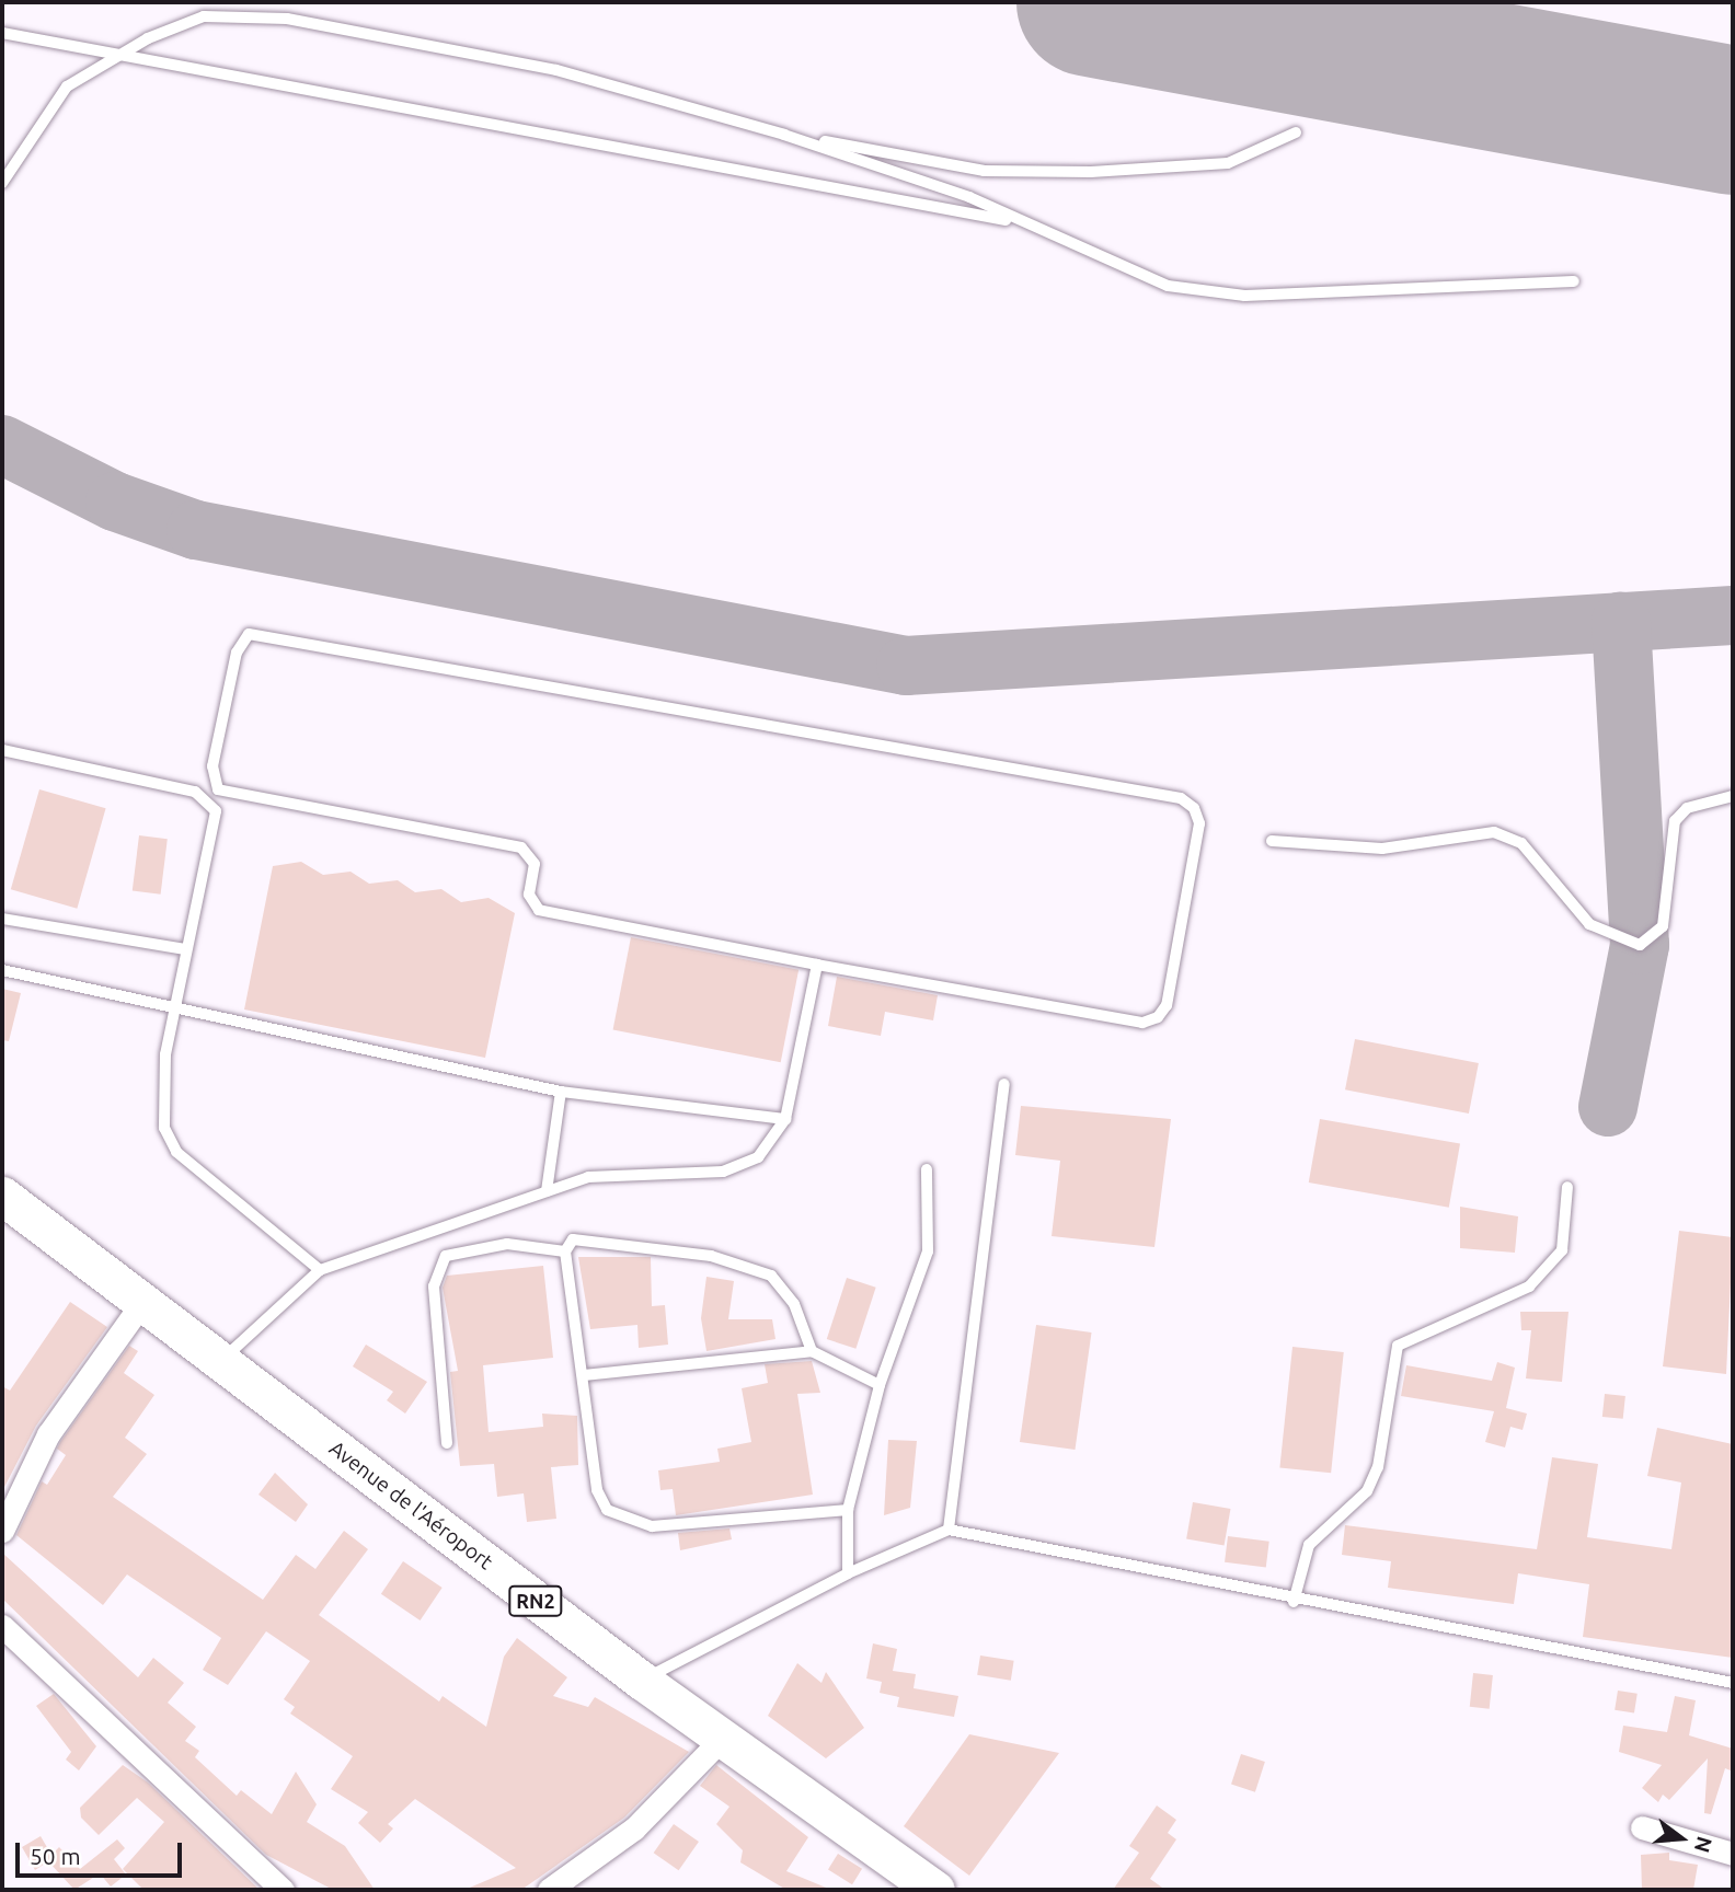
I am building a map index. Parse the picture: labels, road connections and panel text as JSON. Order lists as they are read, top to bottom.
{
  "streets": {
    "highway": ["Avenue de l'Aéroport", "RN2"]
  },
  "scale_bar": "50 m",
  "north": "right"
}
